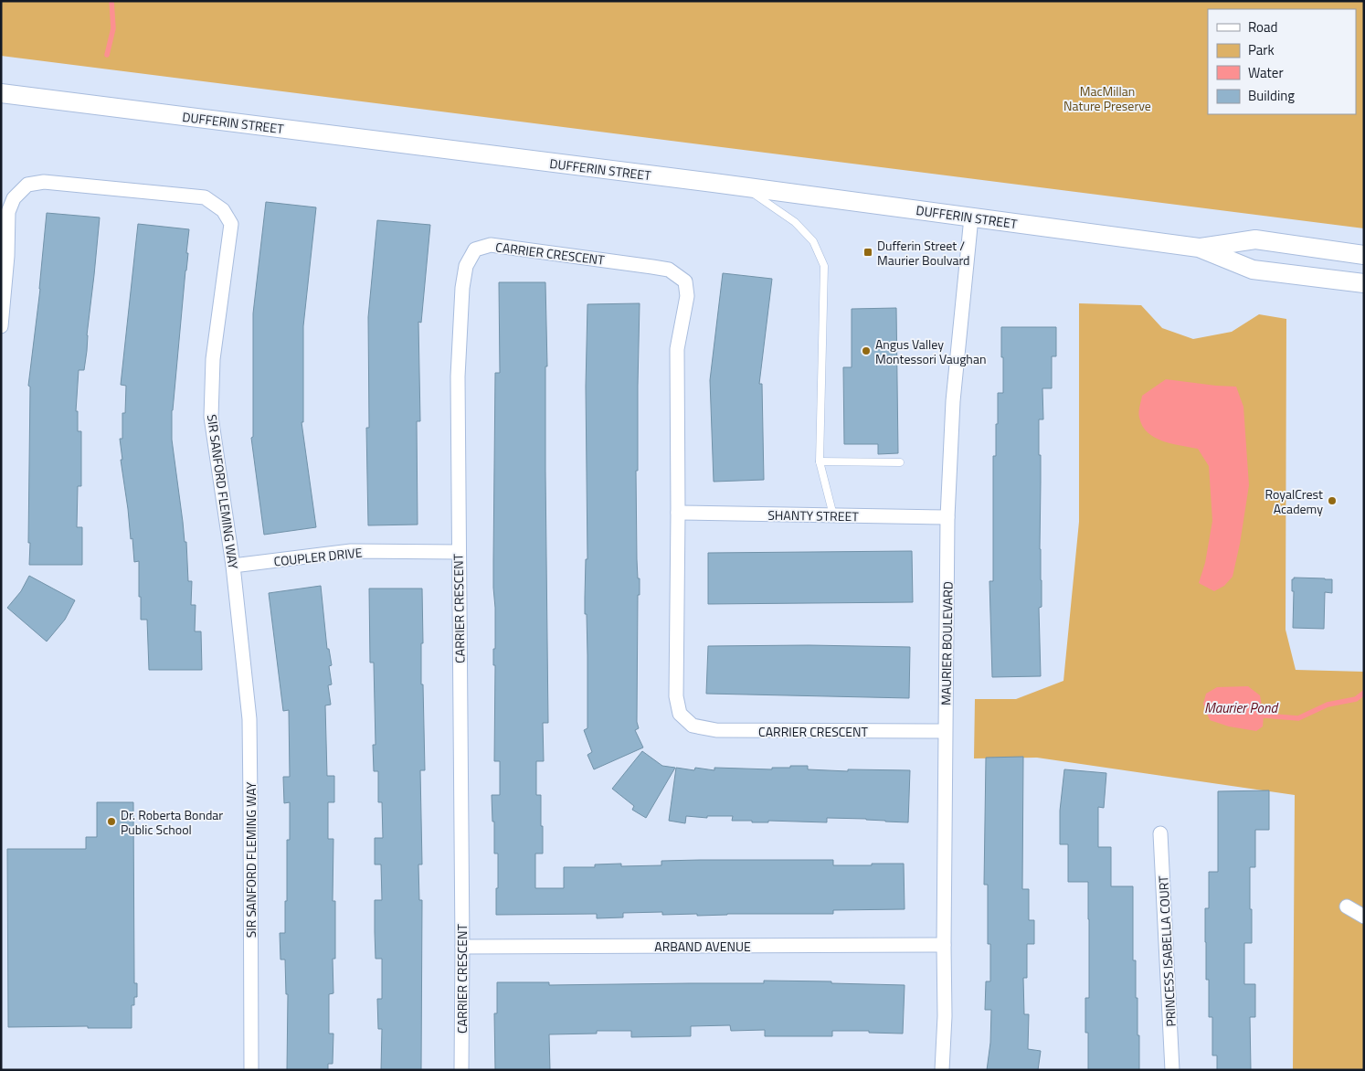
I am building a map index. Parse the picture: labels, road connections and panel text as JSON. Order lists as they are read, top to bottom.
{
  "streets": {
    "main road": ["DUFFERIN STREET"],
    "street": [
      "CARRIER CRESCENT",
      "SIR SANFORD FLEMING WAY",
      "SHANTY STREET",
      "COUPLER DRIVE",
      "MAURIER BOULEVARD",
      "ARBAND AVENUE",
      "PRINCESS ISABELLA COURT"
    ]
  },
  "crossings": [
    ["DUFFERIN STREET", "MAURIER BOULEVARD"],
    ["CARRIER CRESCENT", "SHANTY STREET"],
    ["CARRIER CRESCENT", "COUPLER DRIVE"],
    ["CARRIER CRESCENT", "MAURIER BOULEVARD"],
    ["CARRIER CRESCENT", "ARBAND AVENUE"],
    ["SIR SANFORD FLEMING WAY", "COUPLER DRIVE"],
    ["SHANTY STREET", "MAURIER BOULEVARD"],
    ["MAURIER BOULEVARD", "ARBAND AVENUE"]
  ],
  "water": ["Maurier Pond"],
  "parks": ["MacMillan Nature Preserve"],
  "places": {
    "transit": ["Dufferin Street / Maurier Boulvard"],
    "other": ["Angus Valley Montessori Vaughan", "RoyalCrest Academy", "Dr. Roberta Bondar Public School"]
  },
  "legend": [
    "Road",
    "Park",
    "Water",
    "Building"
  ]
}
